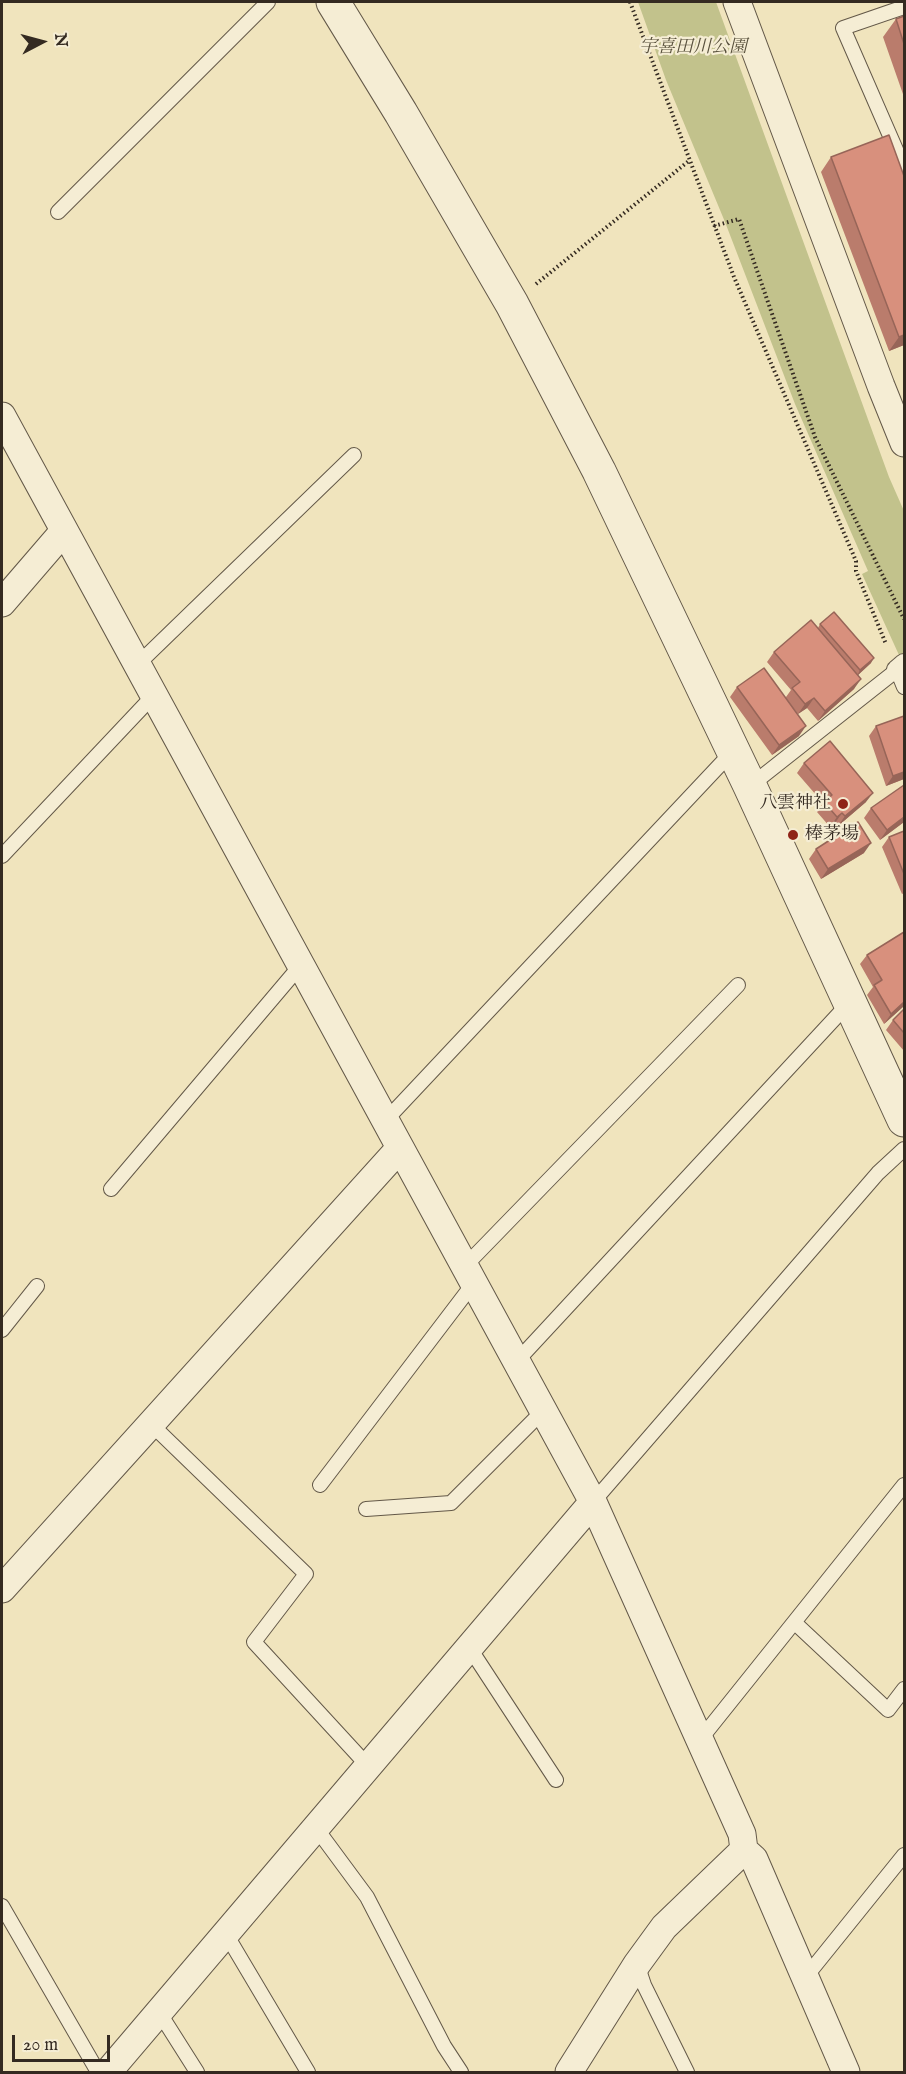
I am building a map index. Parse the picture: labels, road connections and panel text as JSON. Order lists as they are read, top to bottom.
{
  "parks": ["宇喜田川公園"],
  "places": ["八雲神社", "棒茅場"],
  "scale_bar": "20 m",
  "north": "right"
}
